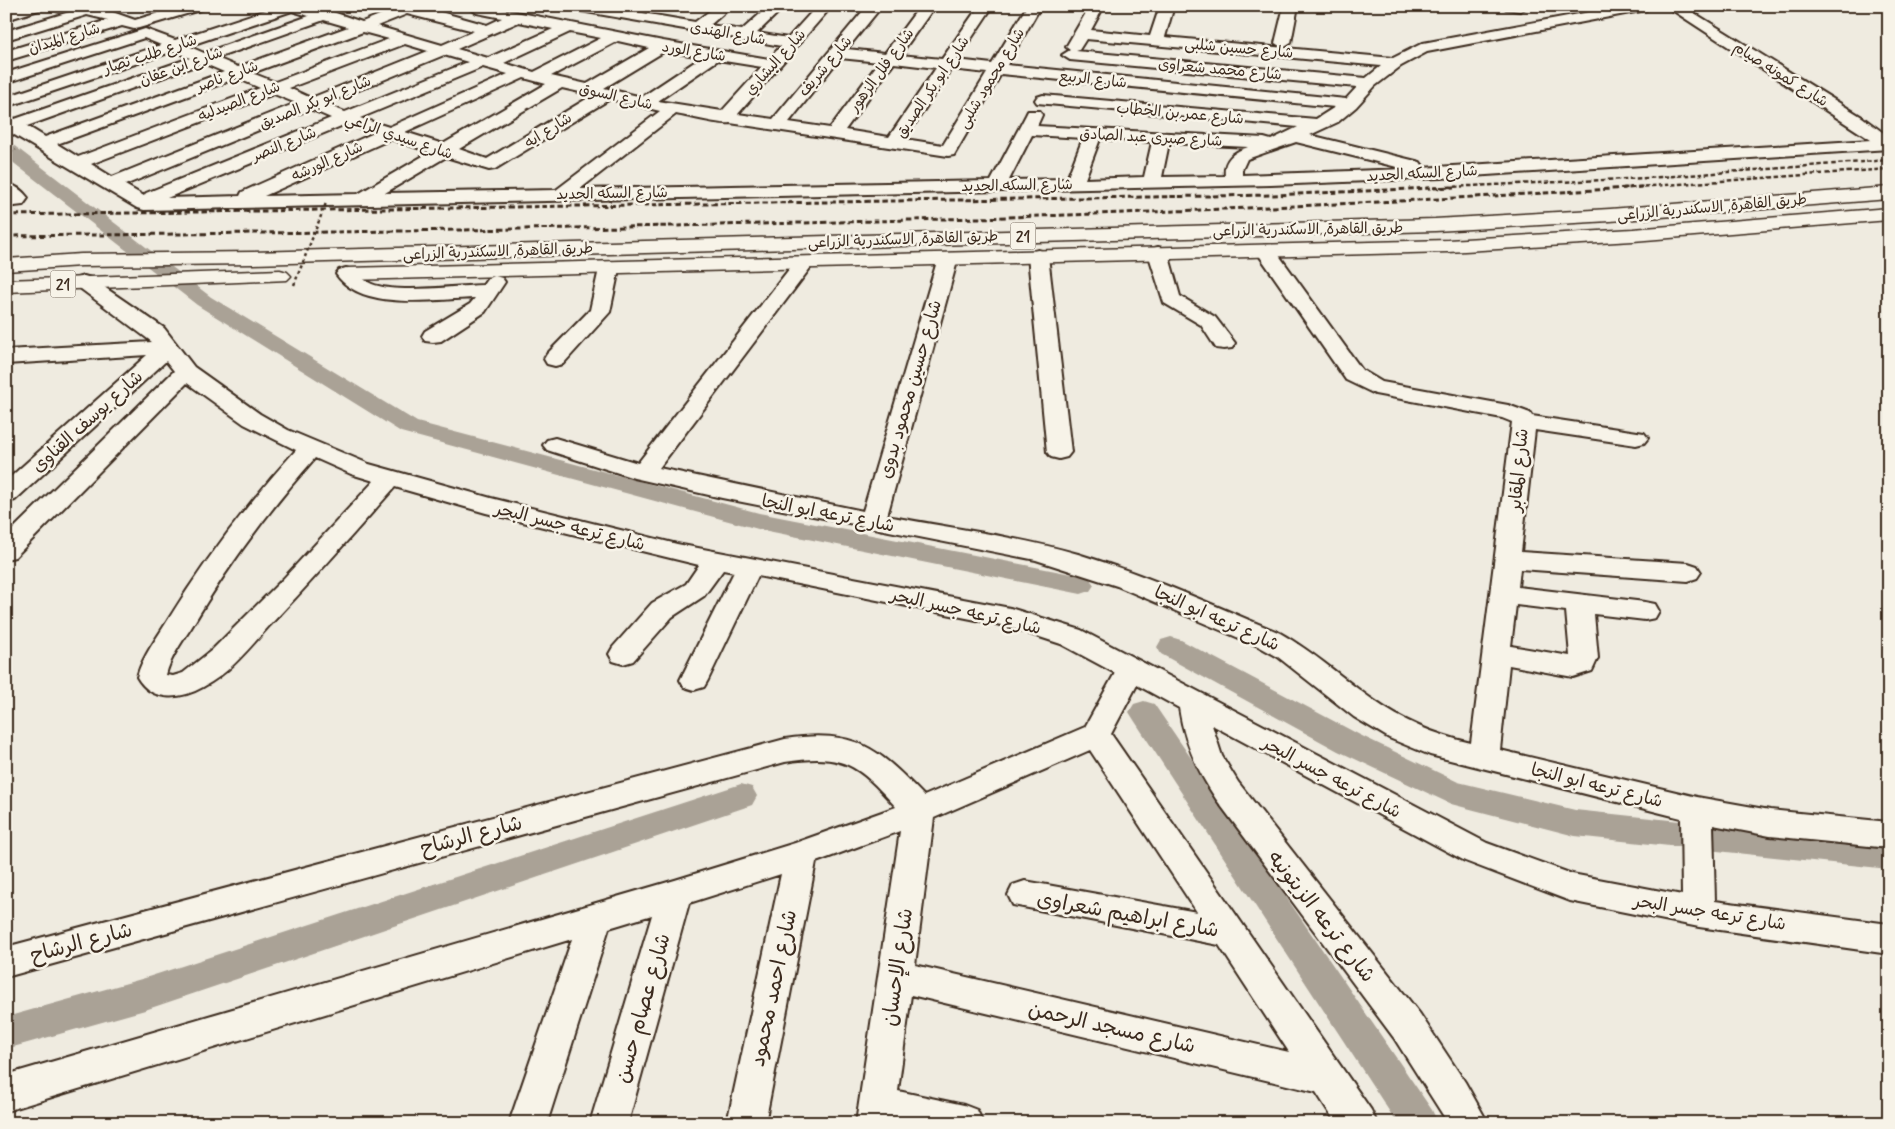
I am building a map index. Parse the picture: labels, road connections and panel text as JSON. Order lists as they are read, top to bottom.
{
  "streets": {
    "highway": ["طريق القاهرة, الاسكندرية الزراعى", "21"],
    "street": [
      "شارع الهندى",
      "شارع الميدان",
      "شارع حسين شلبى",
      "شارع الورد",
      "شارع طلب نصار",
      "شارع البشاري",
      "شارع ابن عفان",
      "شارع شريف",
      "شارع محمد شعراوى",
      "شارع فلل الزهور",
      "شارع كمونه صيام",
      "شارع ناصر",
      "شارع محمود شلبى",
      "شارع الربيع",
      "شارع ابو بكر الصديق",
      "شارع السوق",
      "شارع الصيدليه",
      "شارع عمر بن الخطاب",
      "شارع ايه",
      "شارع سيدي الراعي",
      "شارع صبرى عبد الصادق",
      "شارع النصر",
      "شارع الورشه",
      "شارع السكه الحديد",
      "شارع حسين محمود بدوى",
      "شارع يوسف القناوى",
      "شارع المقابر",
      "شارع ترعه ابو النجا",
      "شارع ترعه جسر البحر",
      "شارع الرشاح",
      "شارع ابراهيم شعراوى",
      "شارع ترعه الزيتونيه",
      "شارع الإحسان",
      "شارع احمد محمود",
      "شارع عصام حسن",
      "شارع مسجد الرحمن"
    ]
  },
  "crossings": [
    ["شارع الهندى", "شارع البشاري"],
    ["شارع الميدان", "شارع طلب نصار"],
    ["شارع الميدان", "شارع سيدي الراعي"],
    ["شارع الورد", "شارع البشاري"],
    ["شارع الورد", "شارع ابو بكر الصديق"],
    ["شارع الورد", "شارع النصر"],
    ["شارع الورد", "شارع الورشه"],
    ["شارع طلب نصار", "شارع السوق"],
    ["شارع طلب نصار", "شارع سيدي الراعي"],
    ["شارع البشاري", "شارع السوق"],
    ["شارع ابن عفان", "شارع السوق"],
    ["شارع ابن عفان", "شارع سيدي الراعي"],
    ["شارع شريف", "شارع الربيع"],
    ["شارع شريف", "شارع السوق"],
    ["شارع فلل الزهور", "شارع الربيع"],
    ["شارع فلل الزهور", "شارع السوق"],
    ["شارع كمونه صيام", "شارع السكه الحديد"],
    ["شارع ناصر", "شارع السوق"],
    ["شارع ناصر", "شارع سيدي الراعي"],
    ["شارع محمود شلبى", "شارع الربيع"],
    ["شارع محمود شلبى", "شارع السوق"],
    ["شارع الربيع", "شارع ابو بكر الصديق"],
    ["شارع ابو بكر الصديق", "شارع السوق"],
    ["شارع ابو بكر الصديق", "شارع سيدي الراعي"],
    ["شارع السوق", "شارع الصيدليه"],
    ["شارع السوق", "شارع ايه"],
    ["شارع السوق", "شارع النصر"],
    ["شارع السوق", "شارع الورشه"],
    ["شارع الصيدليه", "شارع سيدي الراعي"],
    ["شارع ايه", "شارع سيدي الراعي"],
    ["شارع سيدي الراعي", "شارع النصر"],
    ["شارع سيدي الراعي", "شارع الورشه"],
    ["شارع النصر", "شارع السكه الحديد"],
    ["شارع الورشه", "شارع السكه الحديد"],
    ["طريق القاهرة, الاسكندرية الزراعى", "شارع حسين محمود بدوى"],
    ["طريق القاهرة, الاسكندرية الزراعى", "شارع المقابر"],
    ["طريق القاهرة, الاسكندرية الزراعى", "شارع ترعه جسر البحر"],
    ["شارع حسين محمود بدوى", "شارع ترعه ابو النجا"],
    ["شارع يوسف القناوى", "شارع ترعه جسر البحر"],
    ["شارع المقابر", "شارع ترعه ابو النجا"],
    ["شارع ترعه جسر البحر", "شارع ترعه الزيتونيه"],
    ["شارع الرشاح", "شارع الإحسان"],
    ["شارع الإحسان", "شارع مسجد الرحمن"]
  ]
}
